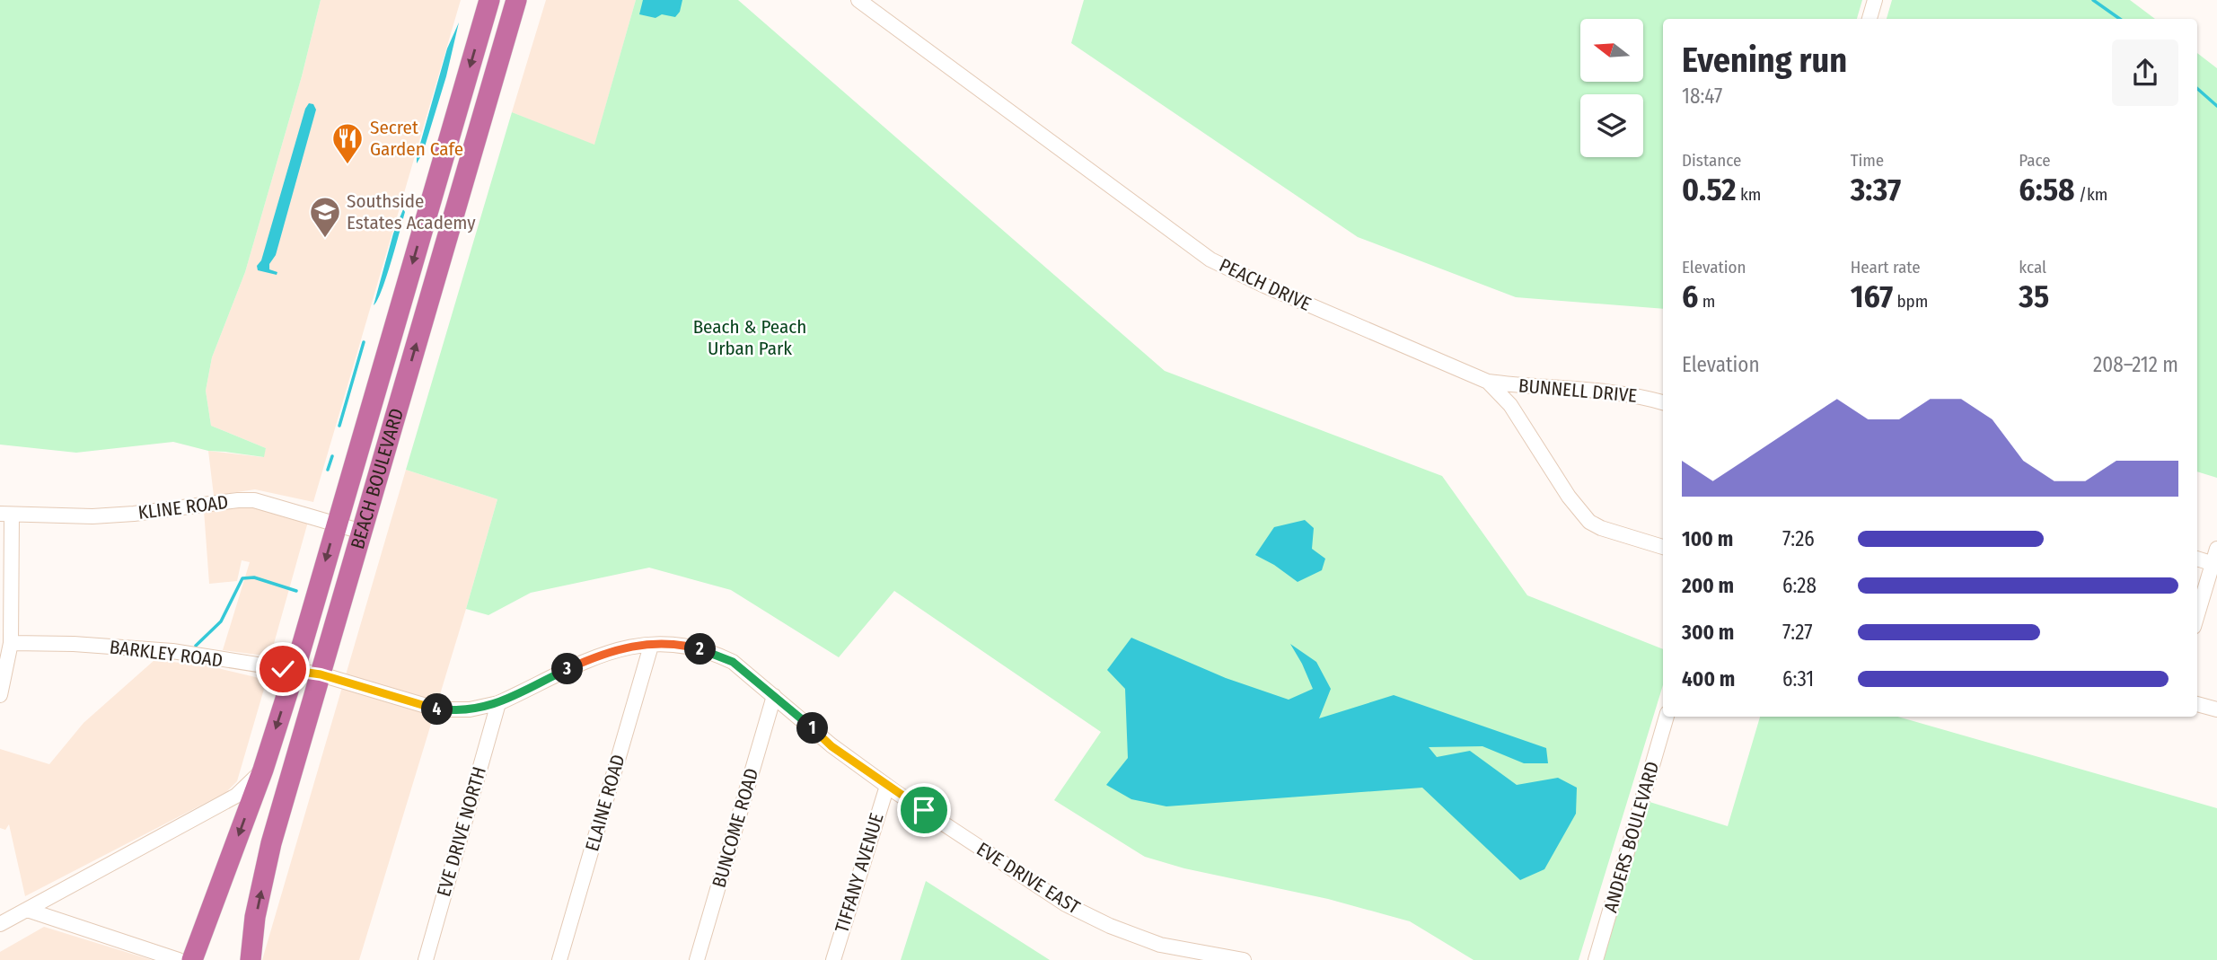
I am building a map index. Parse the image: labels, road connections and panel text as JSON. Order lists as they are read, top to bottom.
{
  "streets": {
    "highway": ["BEACH BOULEVARD"],
    "street": [
      "PEACH DRIVE",
      "BUNNELL DRIVE",
      "KLINE ROAD",
      "BARKLEY ROAD",
      "ELAINE ROAD",
      "BUNCOME ROAD",
      "EVE DRIVE NORTH",
      "ANDERS BOULEVARD",
      "TIFFANY AVENUE",
      "EVE DRIVE EAST"
    ]
  },
  "crossings": [
    ["PEACH DRIVE", "BUNNELL DRIVE"],
    ["BEACH BOULEVARD", "KLINE ROAD"],
    ["BEACH BOULEVARD", "BARKLEY ROAD"],
    ["BEACH BOULEVARD", "EVE DRIVE EAST"],
    ["BARKLEY ROAD", "EVE DRIVE EAST"],
    ["ELAINE ROAD", "EVE DRIVE EAST"],
    ["BUNCOME ROAD", "EVE DRIVE EAST"],
    ["EVE DRIVE NORTH", "EVE DRIVE EAST"],
    ["TIFFANY AVENUE", "EVE DRIVE EAST"]
  ],
  "parks": ["Beach & Peach Urban Park"],
  "places": {
    "restaurant": ["Secret Garden Cafe"],
    "school or university": ["Southside Estates Academy"]
  },
  "north": "left",
  "page": {
    "heading": ["Evening run", "18:47"],
    "stats": [
      ["Distance", "0.52 km"],
      ["Time", "3:37"],
      ["Pace", "6:58 /km"],
      ["Elevation", "6 m"],
      ["Heart rate", "167 bpm"],
      ["kcal", "35"]
    ],
    "chart": ["Elevation", "208–212 m"],
    "list": [
      {
        "name": "100 m",
        "note": "7:26"
      },
      {
        "name": "200 m",
        "note": "6:28"
      },
      {
        "name": "300 m",
        "note": "7:27"
      },
      {
        "name": "400 m",
        "note": "6:31"
      }
    ],
    "pins": [
      "2",
      "3",
      "4",
      "1"
    ]
  }
}
